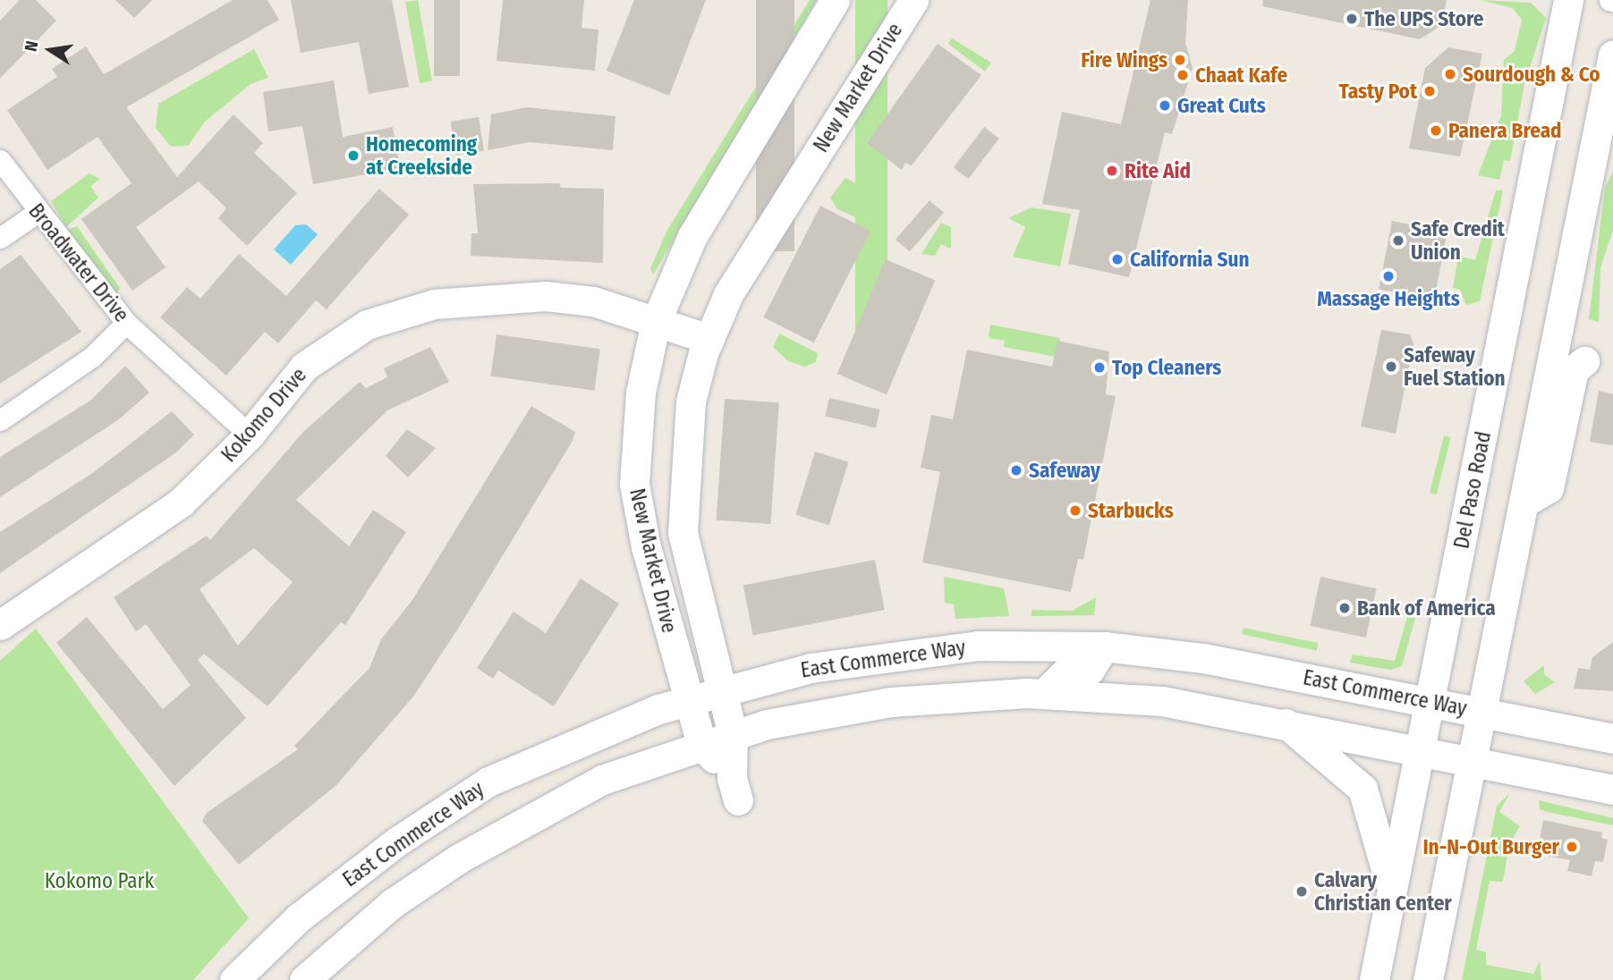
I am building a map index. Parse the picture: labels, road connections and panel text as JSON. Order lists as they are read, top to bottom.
{
  "streets": {
    "main road": [
      "New Market Drive",
      "Kokomo Drive",
      "Del Paso Road",
      "East Commerce Way"
    ],
    "street": ["Broadwater Drive"]
  },
  "crossings": [
    ["New Market Drive", "Kokomo Drive"],
    ["New Market Drive", "East Commerce Way"],
    ["Broadwater Drive", "Kokomo Drive"],
    ["Del Paso Road", "East Commerce Way"]
  ],
  "parks": ["Kokomo Park"],
  "places": [
    "The UPS Store",
    "Fire Wings",
    "Sourdough & Co",
    "Chaat Kafe",
    "Tasty Pot",
    "Great Cuts",
    "Panera Bread",
    "Homecoming at Creekside",
    "Rite Aid",
    "Safe Credit Union",
    "California Sun",
    "Massage Heights",
    "Safeway Fuel Station",
    "Top Cleaners",
    "Safeway",
    "Starbucks",
    "Bank of America",
    "In-N-Out Burger",
    "Calvary Christian Center"
  ],
  "north": "left"
}
